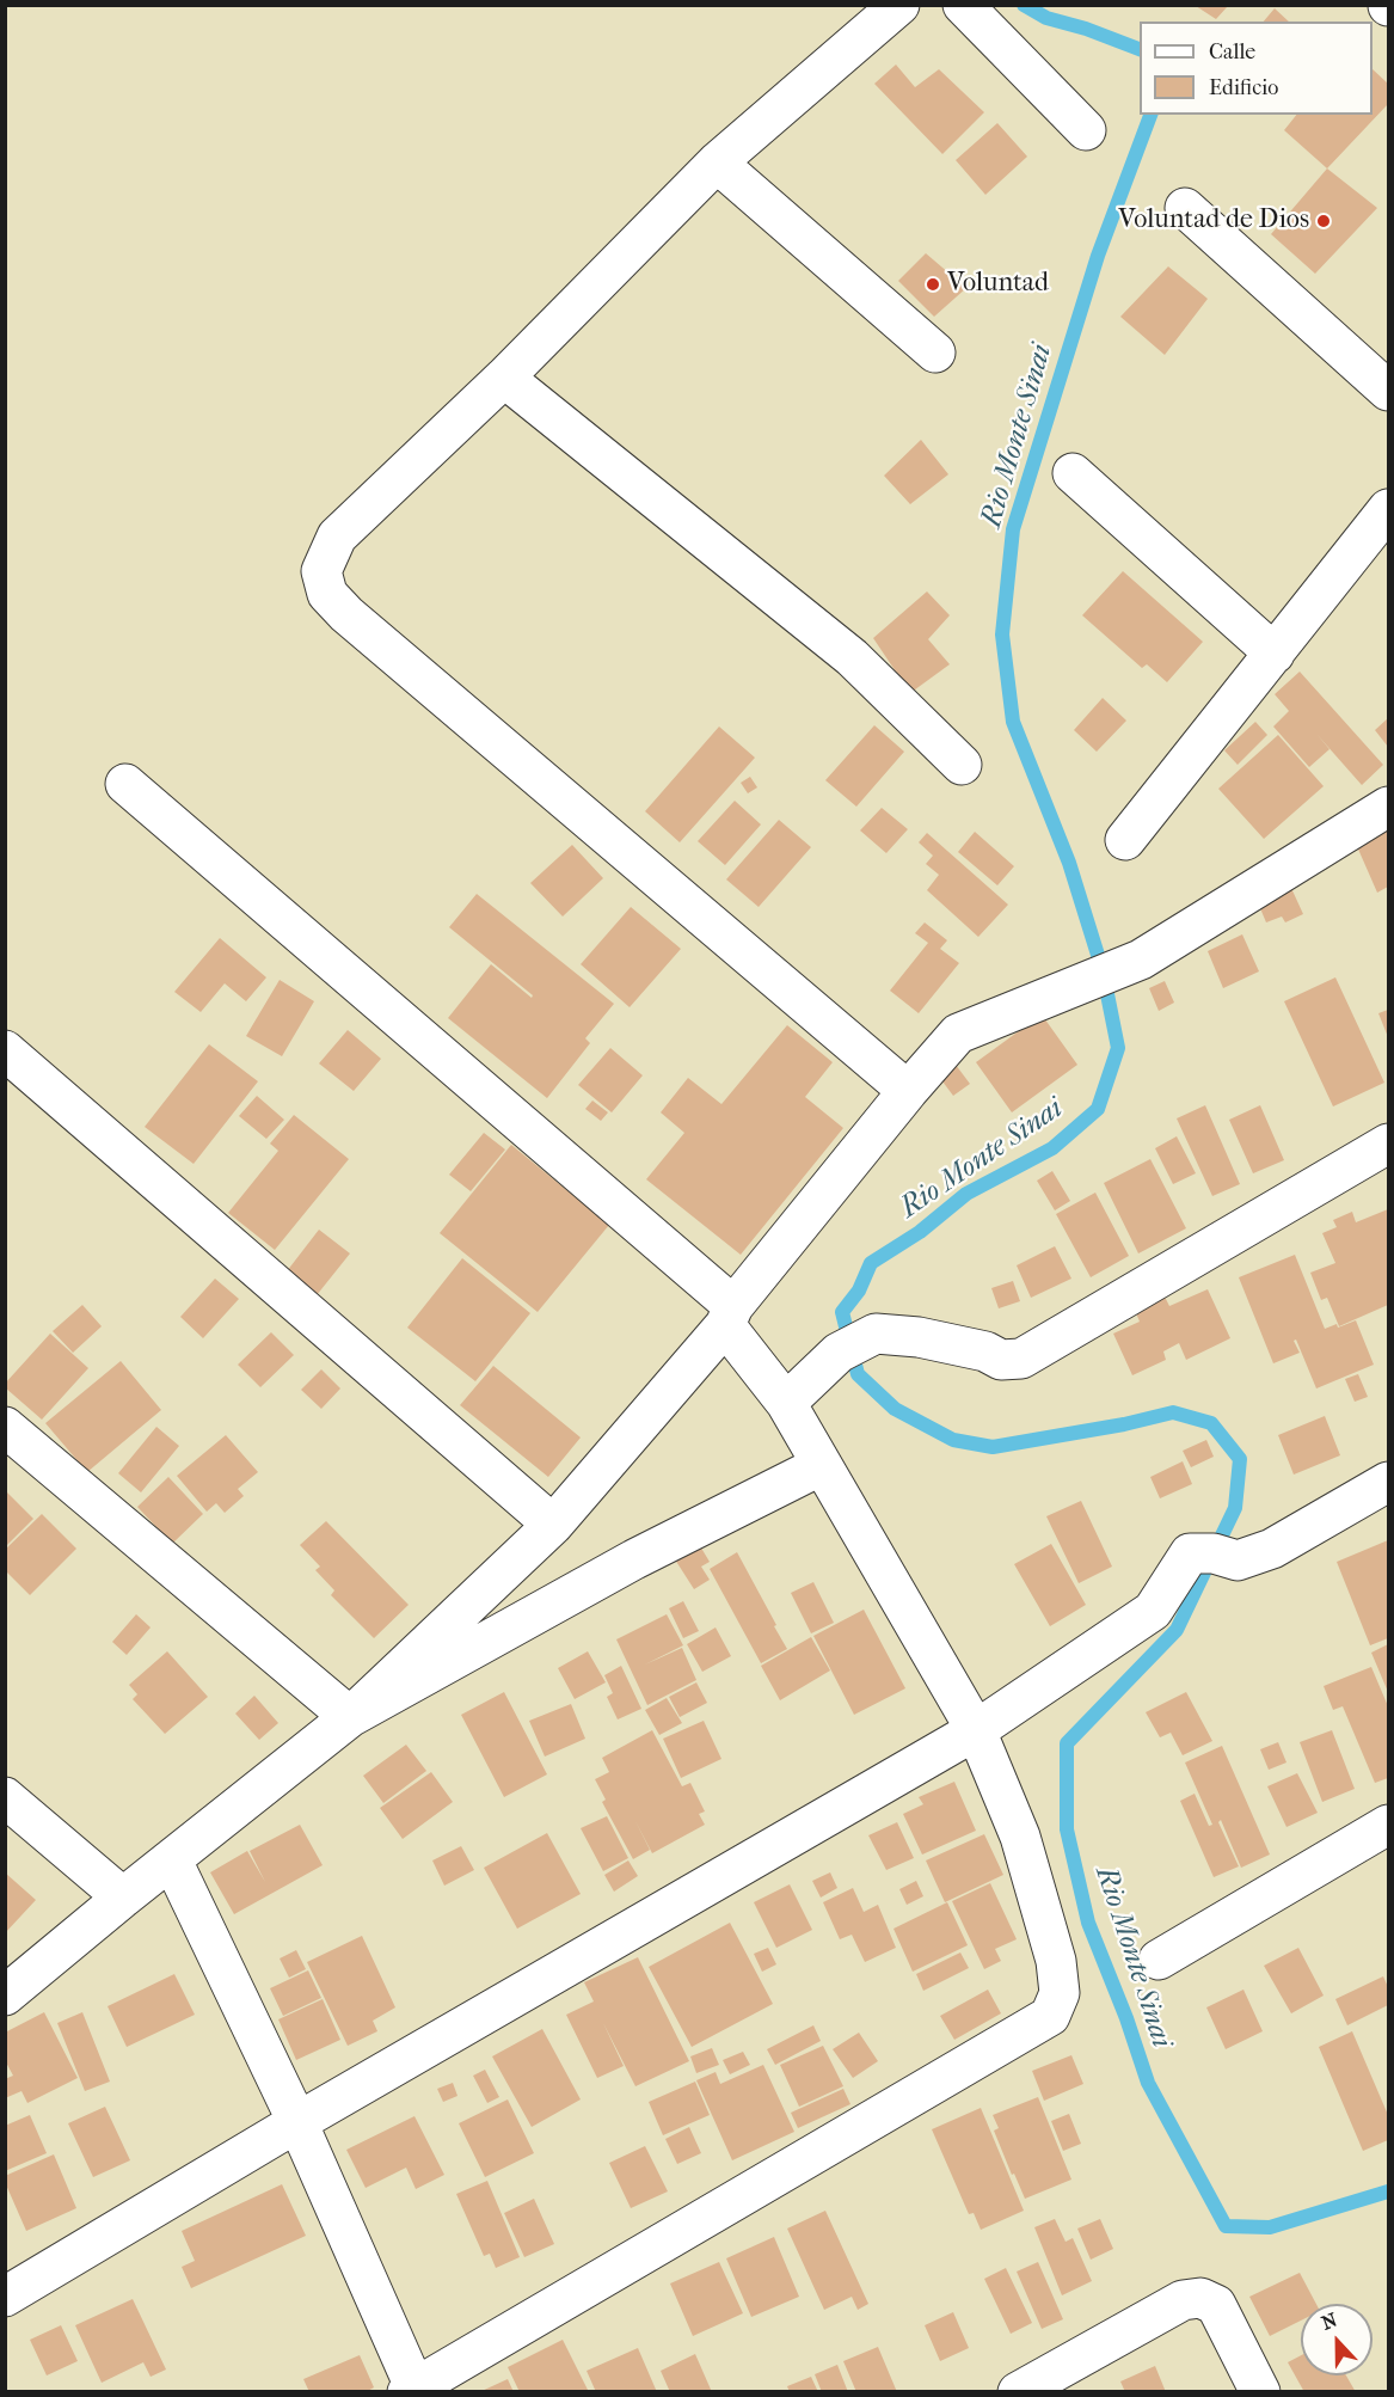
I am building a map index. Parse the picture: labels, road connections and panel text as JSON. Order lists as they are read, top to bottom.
{
  "water": ["Rio Monte Sinai"],
  "places": ["Voluntad de Dios", "Voluntad"],
  "legend": ["Calle", "Edificio"],
  "north": "top"
}
